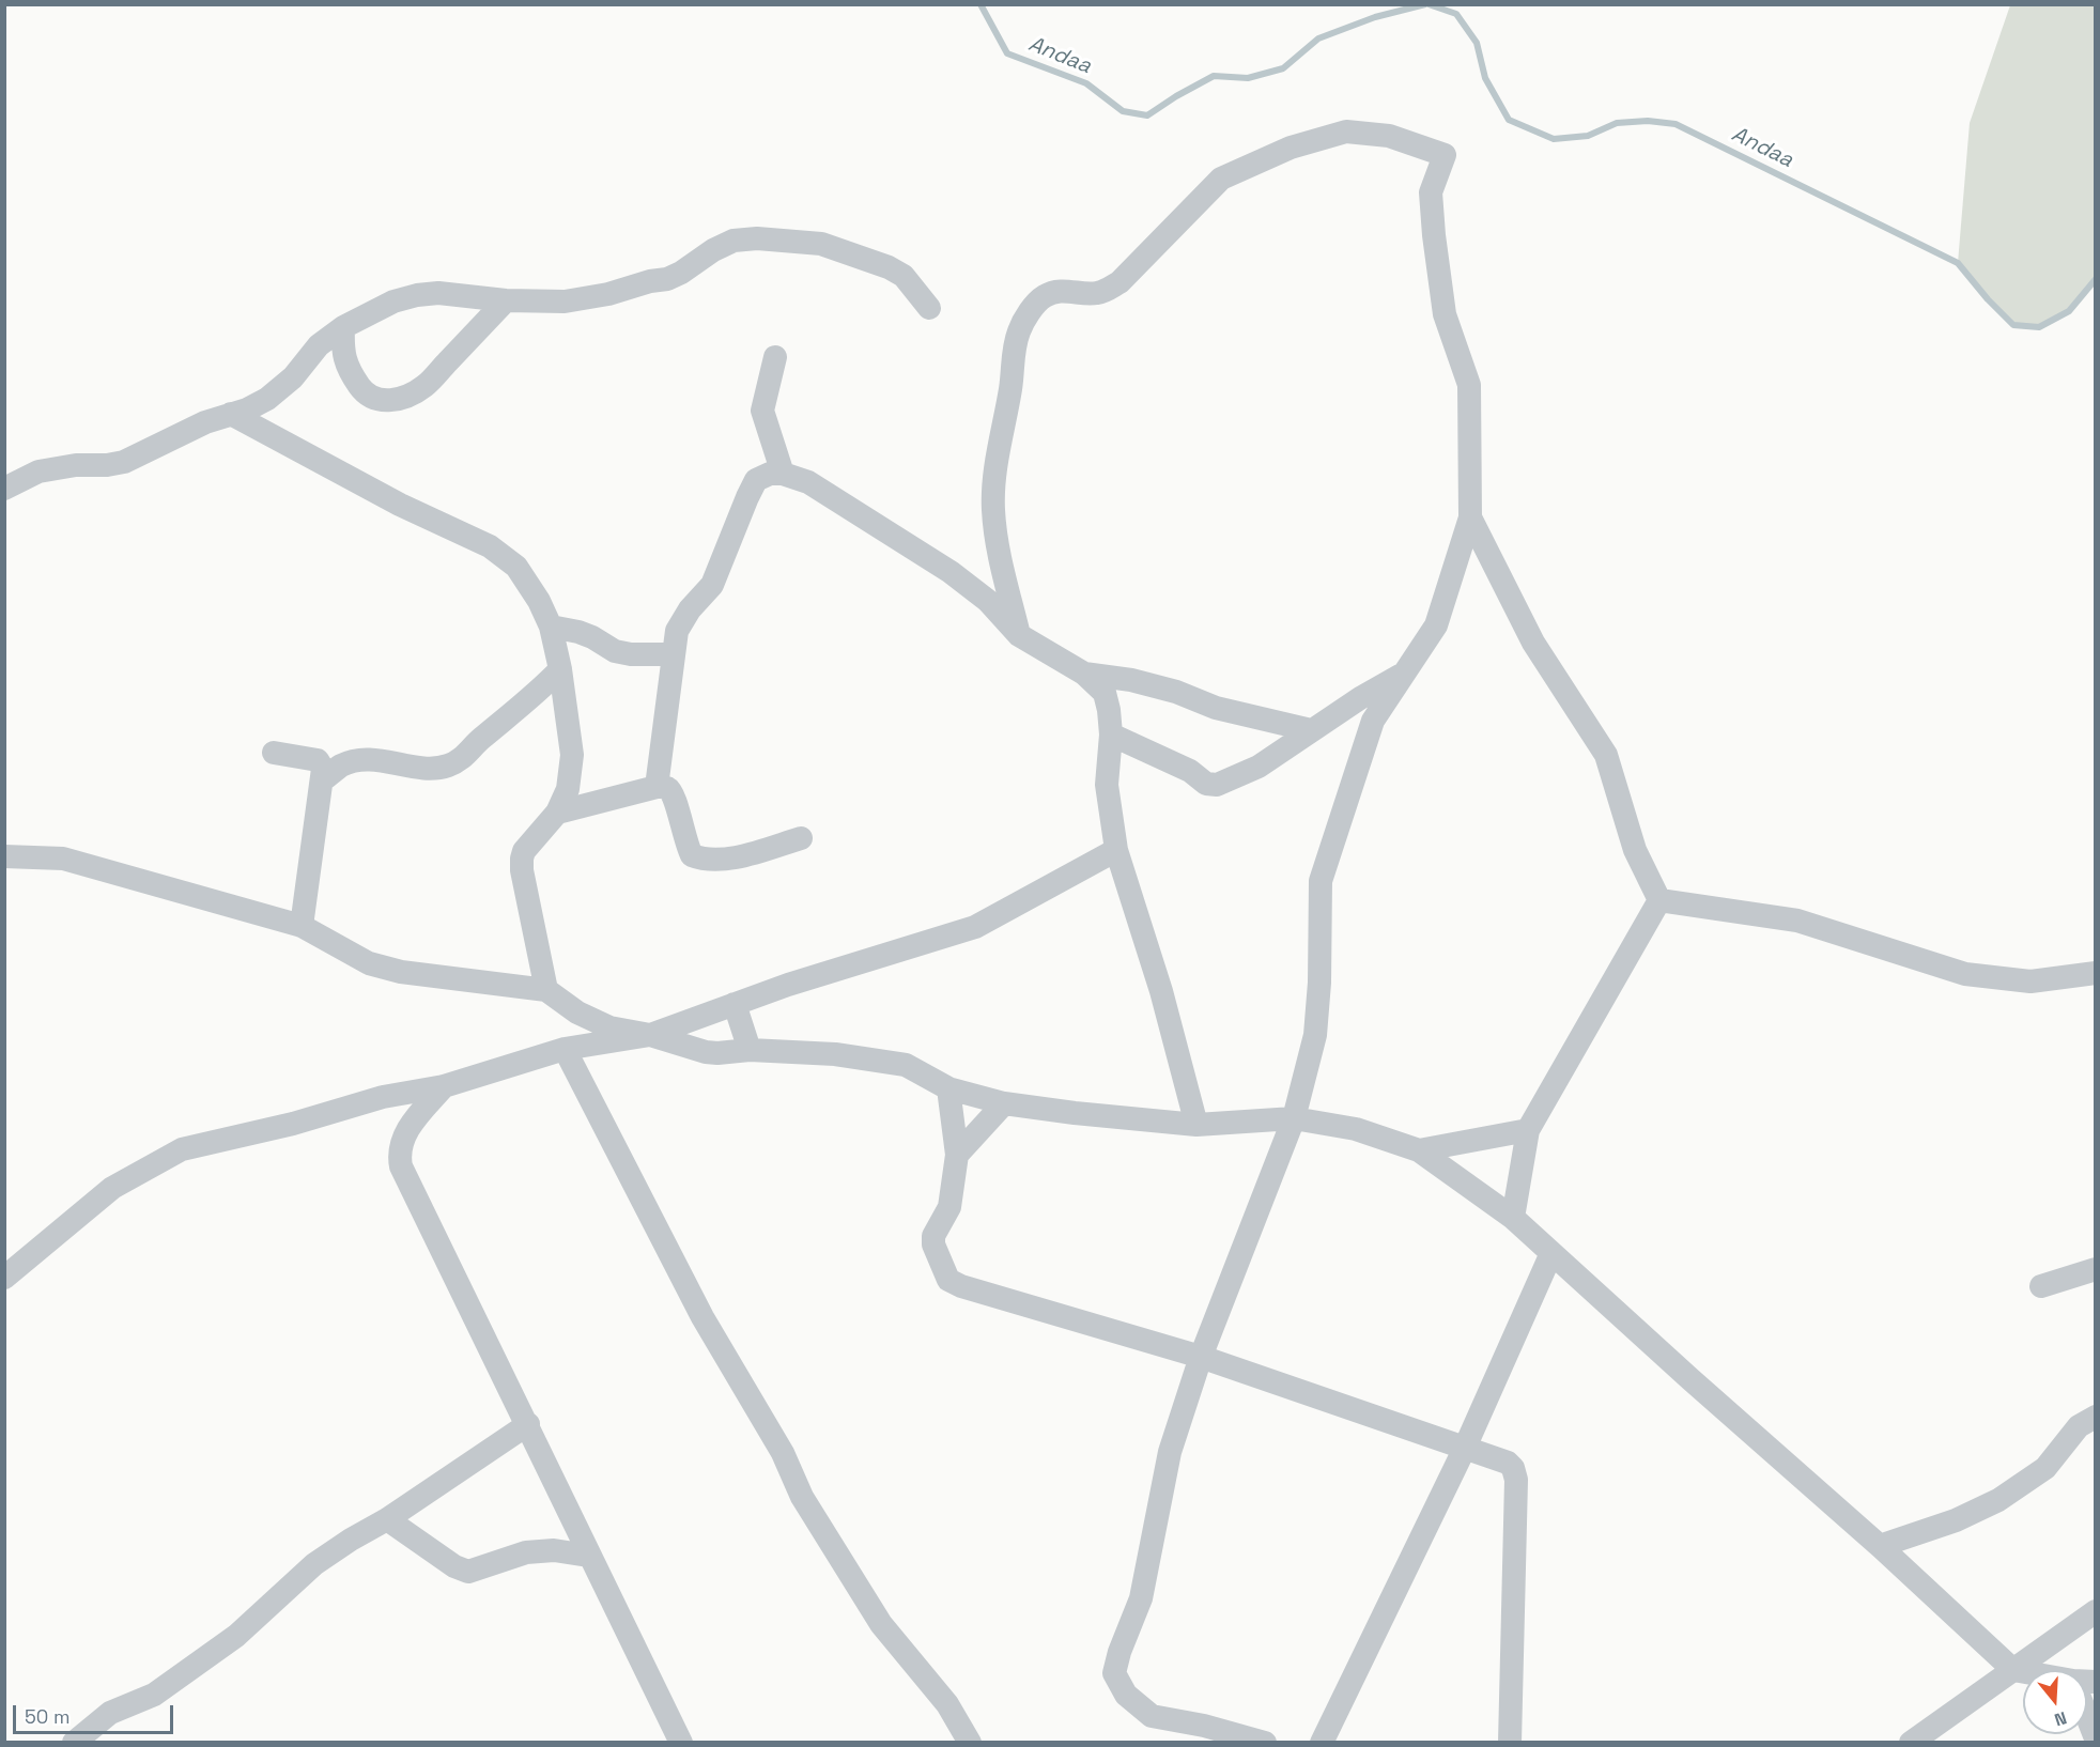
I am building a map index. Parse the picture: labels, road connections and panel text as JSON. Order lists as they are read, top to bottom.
{
  "water": ["Andaa"],
  "scale_bar": "50 m",
  "north": "bottom"
}
